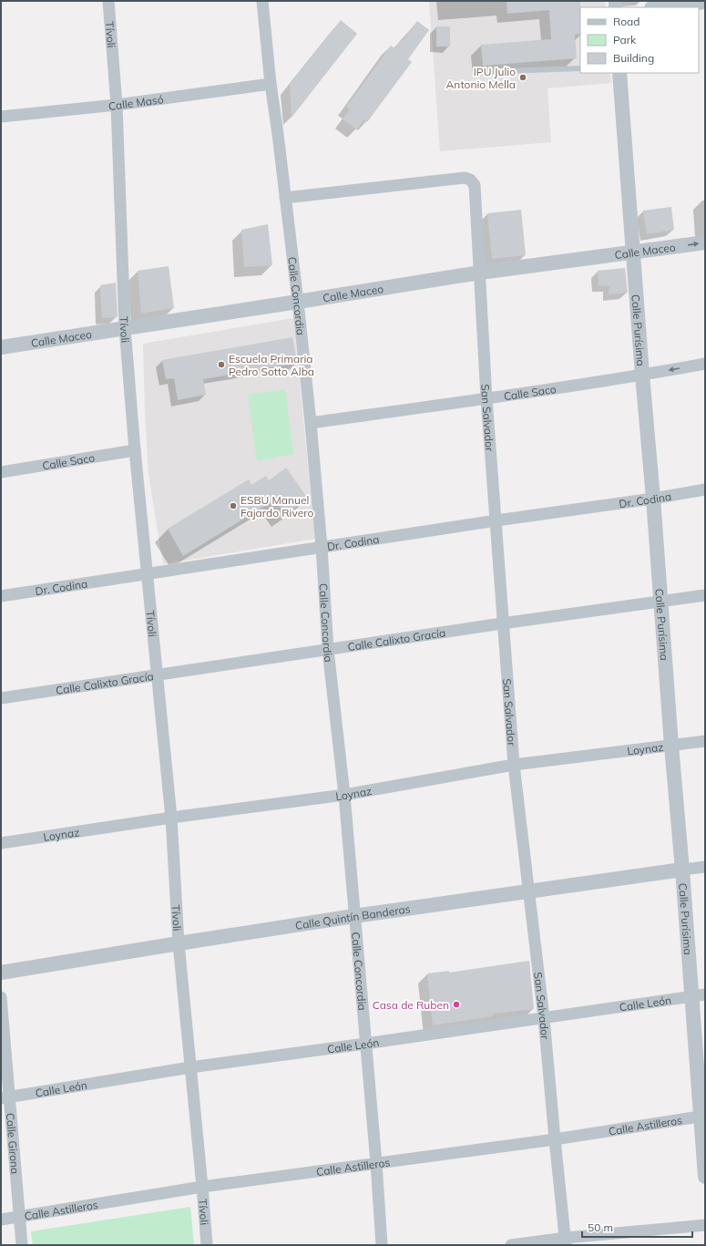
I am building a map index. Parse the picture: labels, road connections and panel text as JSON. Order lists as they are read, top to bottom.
{
  "streets": {
    "street": [
      "Tívoli",
      "Calle Masó",
      "Calle Maceo",
      "Calle Concordia",
      "Calle Purísima",
      "Calle Saco",
      "San Salvador",
      "Dr. Codina",
      "Calle Calixto Gracía",
      "Loynaz",
      "Calle Quintín Banderas",
      "Calle León",
      "Calle Astilleros",
      "Calle Girona"
    ]
  },
  "crossings": [
    ["Tívoli", "Calle Masó"],
    ["Tívoli", "Calle Maceo"],
    ["Tívoli", "Calle Saco"],
    ["Tívoli", "Dr. Codina"],
    ["Tívoli", "Calle Calixto Gracía"],
    ["Tívoli", "Loynaz"],
    ["Tívoli", "Calle Quintín Banderas"],
    ["Tívoli", "Calle León"],
    ["Tívoli", "Calle Astilleros"],
    ["Calle Masó", "Calle Concordia"],
    ["Calle Maceo", "Calle Concordia"],
    ["Calle Maceo", "Calle Purísima"],
    ["Calle Maceo", "San Salvador"],
    ["Calle Concordia", "Calle Saco"],
    ["Calle Concordia", "San Salvador"],
    ["Calle Concordia", "Dr. Codina"],
    ["Calle Concordia", "Calle Calixto Gracía"],
    ["Calle Concordia", "Loynaz"],
    ["Calle Concordia", "Calle Quintín Banderas"],
    ["Calle Concordia", "Calle León"],
    ["Calle Concordia", "Calle Astilleros"],
    ["Calle Purísima", "Calle Saco"],
    ["Calle Purísima", "Dr. Codina"],
    ["Calle Purísima", "Calle Calixto Gracía"],
    ["Calle Purísima", "Loynaz"],
    ["Calle Purísima", "Calle Quintín Banderas"],
    ["Calle Purísima", "Calle León"],
    ["Calle Purísima", "Calle Astilleros"],
    ["Calle Saco", "San Salvador"],
    ["San Salvador", "Dr. Codina"],
    ["San Salvador", "Calle Calixto Gracía"],
    ["San Salvador", "Loynaz"],
    ["San Salvador", "Calle Quintín Banderas"],
    ["San Salvador", "Calle León"],
    ["San Salvador", "Calle Astilleros"],
    ["Calle León", "Calle Girona"],
    ["Calle Astilleros", "Calle Girona"]
  ],
  "places": [
    "IPU Julio Antonio Mella",
    "Escuela Primaria Pedro Sotto Alba",
    "ESBU Manuel Fajardo Rivero",
    "Casa de Ruben"
  ],
  "legend": ["Road", "Park", "Building"],
  "scale_bar": "50 m"
}
